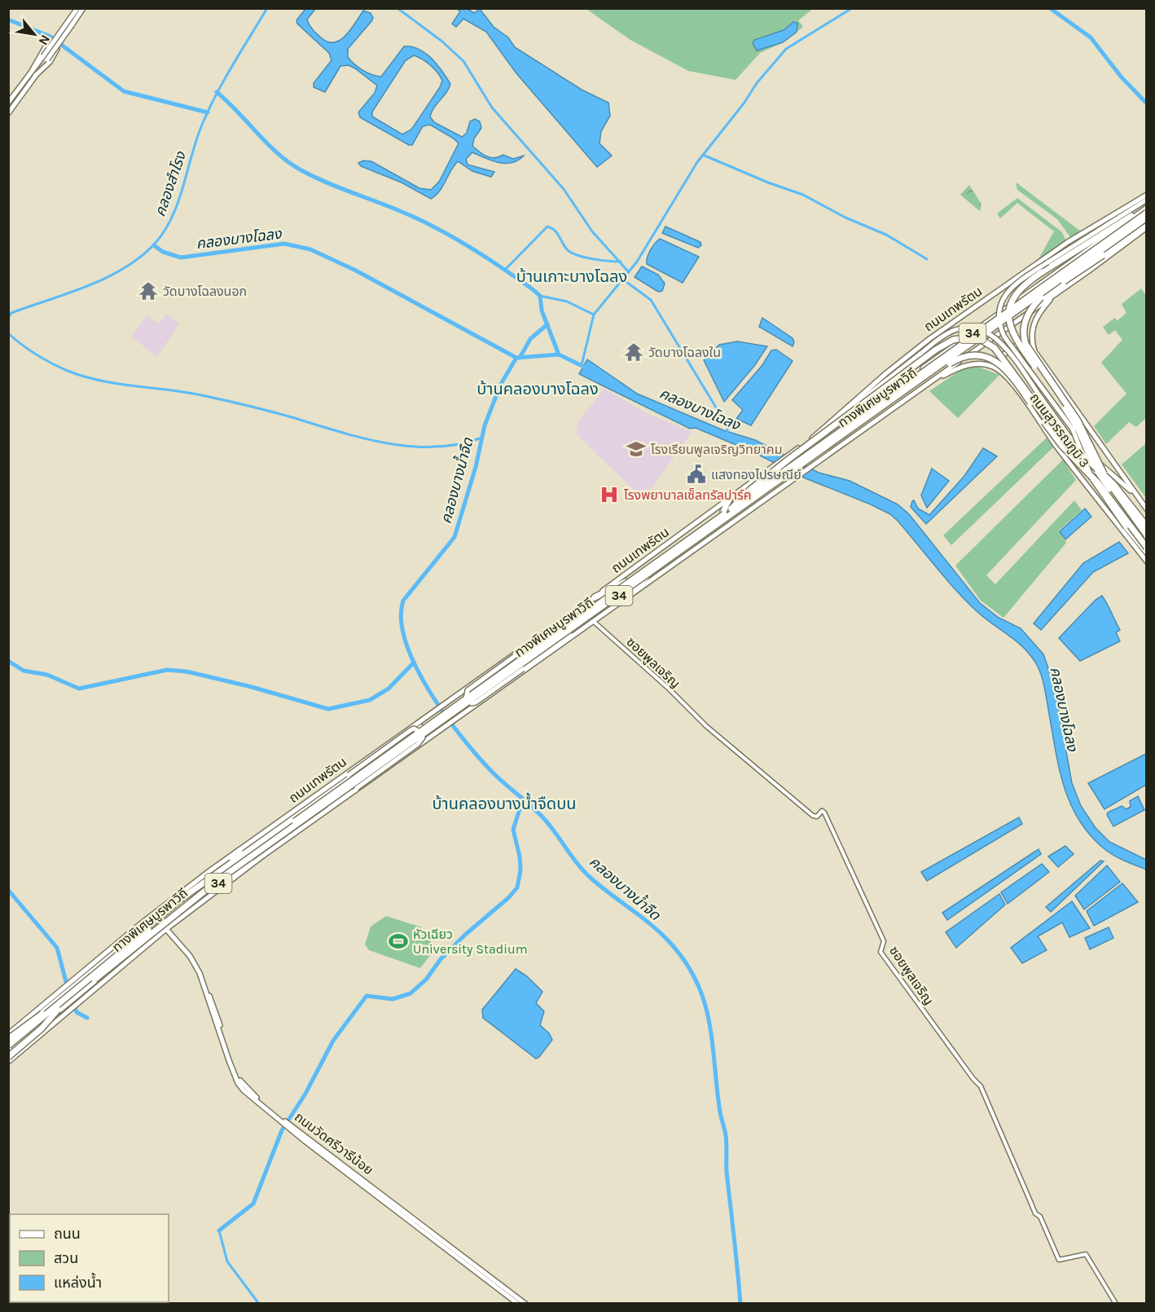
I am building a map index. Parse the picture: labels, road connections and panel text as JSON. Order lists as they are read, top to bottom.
{
  "streets": {
    "highway": ["ถนนเทพรัตน", "34", "ทางพิเศษบูรพาวิถี"],
    "main road": ["ถนนสุวรรณภูมิ 3", "ถนนวัดศรีวารีน้อย"],
    "street": ["ซอยพูลเจริญ"]
  },
  "crossings": [
    ["ถนนเทพรัตน", "ทางพิเศษบูรพาวิถี"],
    ["ถนนเทพรัตน", "ซอยพูลเจริญ"],
    ["ถนนเทพรัตน", "ถนนวัดศรีวารีน้อย"]
  ],
  "districts": ["บ้านเกาะบางโฉลง", "บ้านคลองบางโฉลง", "บ้านคลองบางน้ำจืดบน"],
  "water": ["คลองสำโรง", "คลองบางโฉลง", "คลองบางน้ำจืด"],
  "places": {
    "temple": ["วัดบางโฉลงนอก", "วัดบางโฉลงใน"],
    "school or university": ["โรงเรียนพูลเจริญวิทยาคม"],
    "public building": ["แสงทองไปรษณีย์"],
    "hospital": ["โรงพยาบาลเซ็ลทรัลปาร์ค"],
    "sports": ["หัวเฉียว University Stadium"]
  },
  "legend": ["ถนน", "สวน", "แหล่งน้ำ"],
  "north": "bottom right"
}
